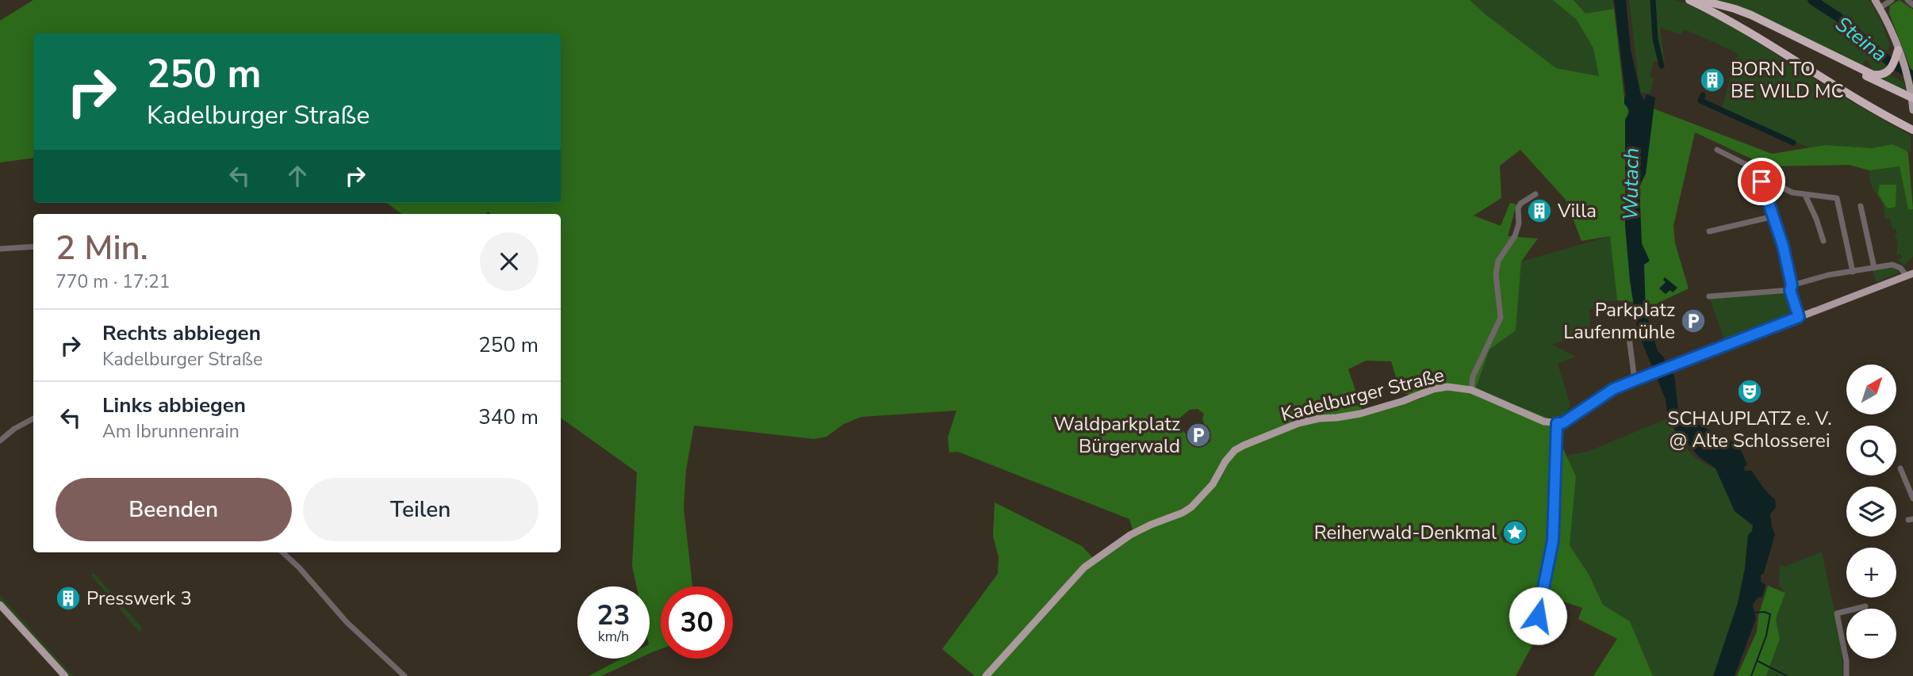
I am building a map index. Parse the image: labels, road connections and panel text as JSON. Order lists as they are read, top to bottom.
{
  "streets": {
    "main road": ["Kadelburger Straße"]
  },
  "water": ["Steina", "Wutach"],
  "places": {
    "building": ["BORN TO BE WILD MC", "Villa", "Presswerk 3"],
    "parking": ["Parkplatz Laufenmühle", "Waldparkplatz Bürgerwald"],
    "theatre": ["SCHAUPLATZ e. V. @ Alte Schlosserei"],
    "place": ["Reiherwald-Denkmal"]
  },
  "north": "top right",
  "page": {
    "turn": ["250 m", "Kadelburger Straße"],
    "heading": ["2 Min.", "770 m · 17:21"],
    "list": [
      {
        "name": "Rechts abbiegen",
        "note": "Kadelburger Straße",
        "value": "250 m"
      },
      {
        "name": "Links abbiegen",
        "note": "Am Ibrunnenrain",
        "value": "340 m"
      }
    ],
    "map_buttons": ["+", "−"],
    "buttons": ["Beenden", "Teilen"],
    "speed": "23 km/h",
    "limit": "30"
  }
}
